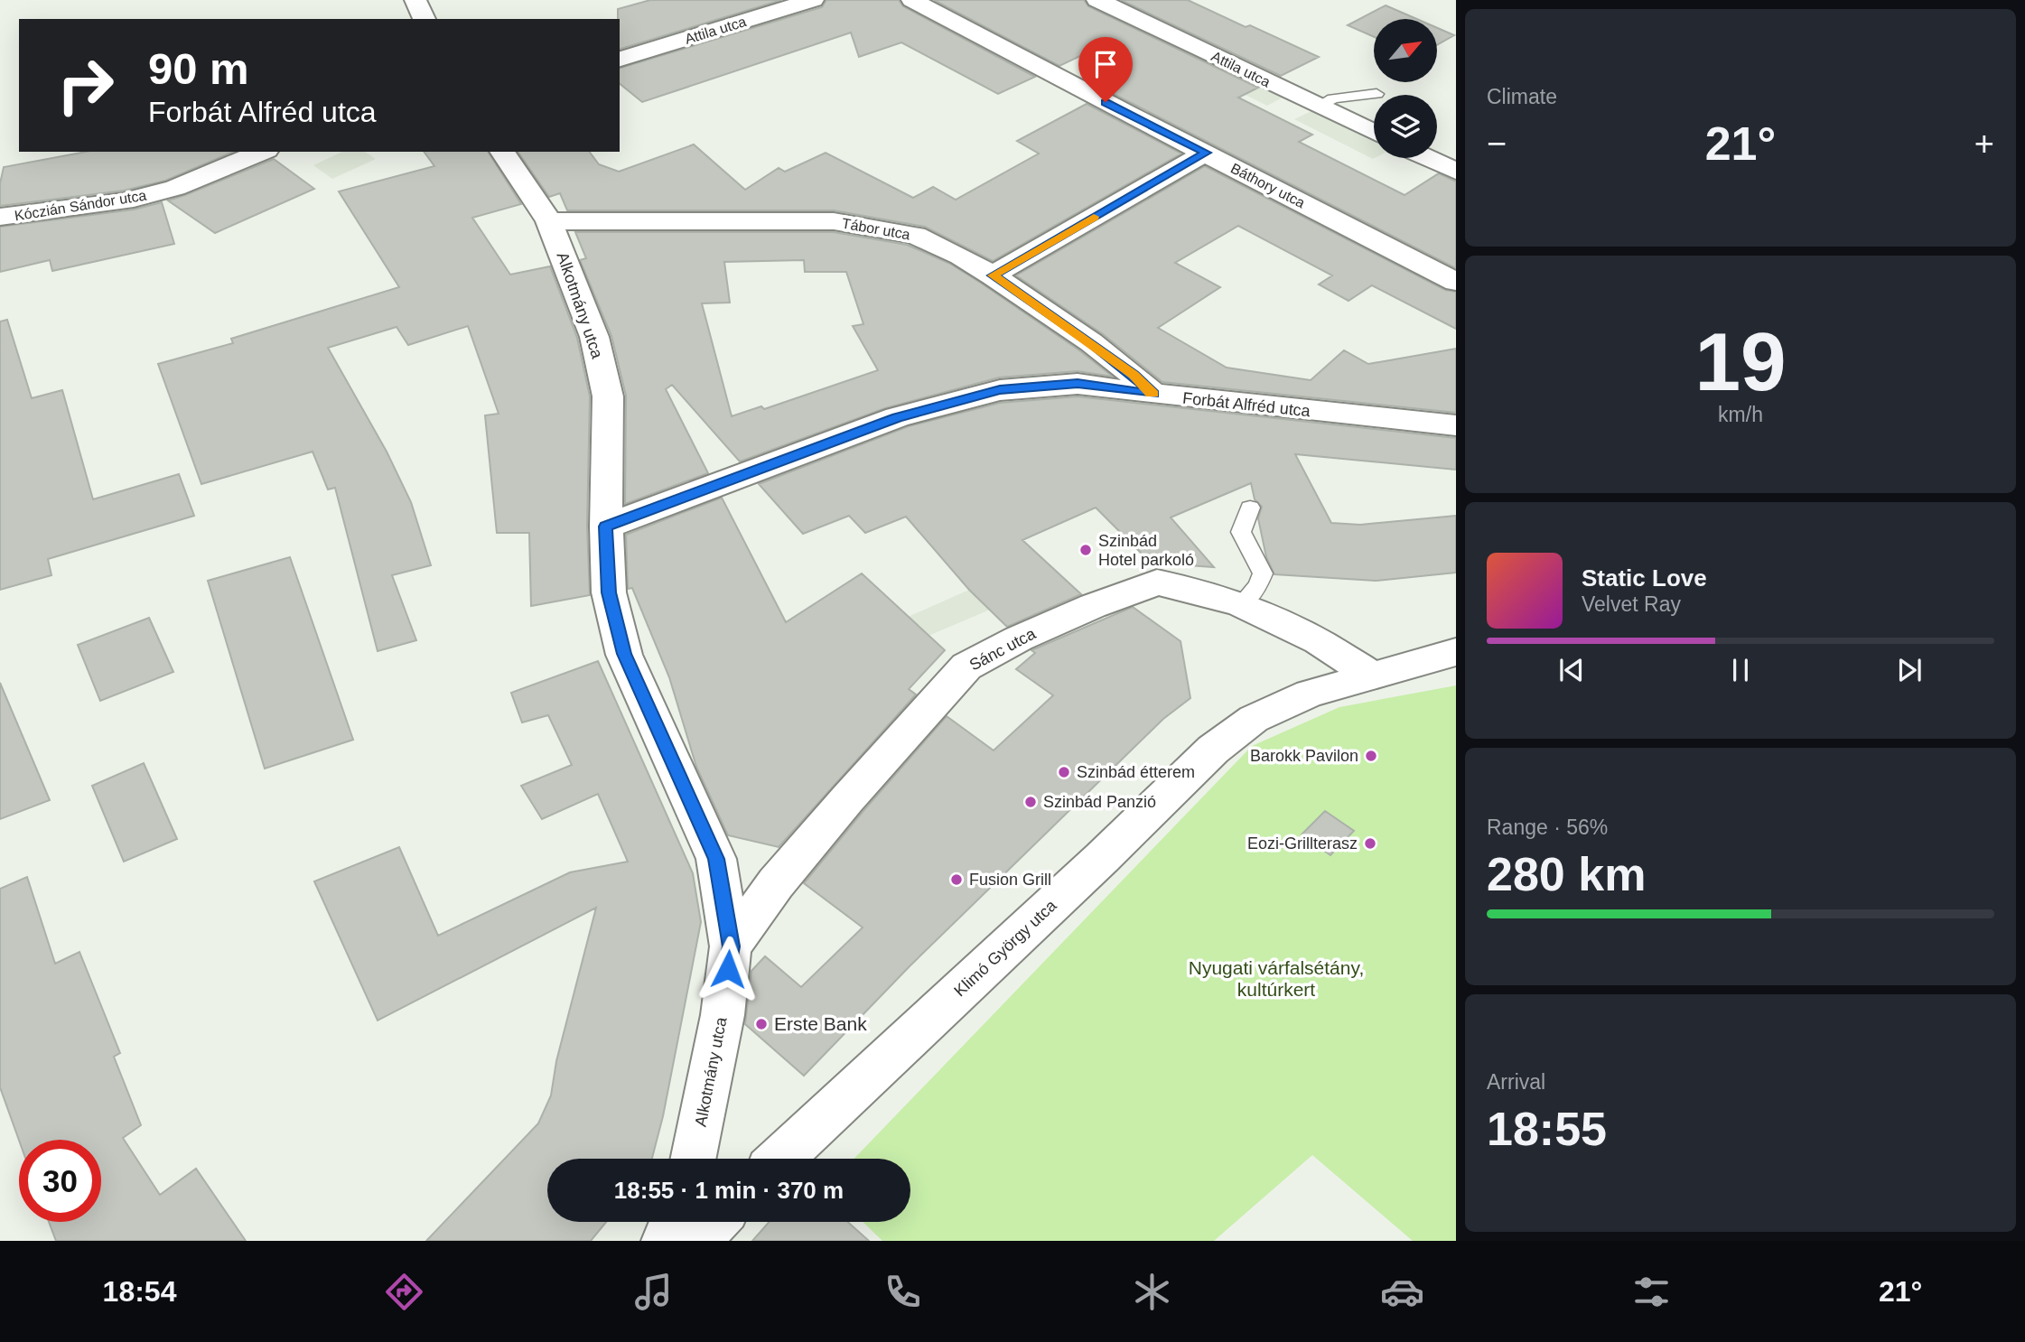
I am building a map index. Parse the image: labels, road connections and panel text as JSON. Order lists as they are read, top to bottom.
{
  "streets": {
    "street": [
      "Attila utca",
      "Báthory utca",
      "Kóczián Sándor utca",
      "Tábor utca",
      "Alkotmány utca",
      "Forbát Alfréd utca",
      "Sánc utca",
      "Klimó György utca"
    ]
  },
  "crossings": [
    ["Tábor utca", "Alkotmány utca"],
    ["Tábor utca", "Forbát Alfréd utca"],
    ["Alkotmány utca", "Forbát Alfréd utca"],
    ["Alkotmány utca", "Sánc utca"],
    ["Sánc utca", "Klimó György utca"]
  ],
  "parks": ["Nyugati várfalsétány, kultúrkert"],
  "places": [
    "Szinbád Hotel parkoló",
    "Barokk Pavilon",
    "Szinbád étterem",
    "Szinbád Panzió",
    "Eozi-Grillterasz",
    "Fusion Grill",
    "Erste Bank"
  ],
  "north": "top right",
  "page": {
    "tile": [
      "Climate",
      ["19", "km/h"],
      ["Range · 56%", "280 km"],
      ["Arrival", "18:55"]
    ],
    "turn": ["90 m", "Forbát Alfréd utca"],
    "heat": ["−", "21°", "+"],
    "song": ["Static Love", "Velvet Ray"],
    "limit": "30",
    "trip": "18:55 · 1 min · 370 m",
    "tabs": ["18:54", "21°"]
  }
}
